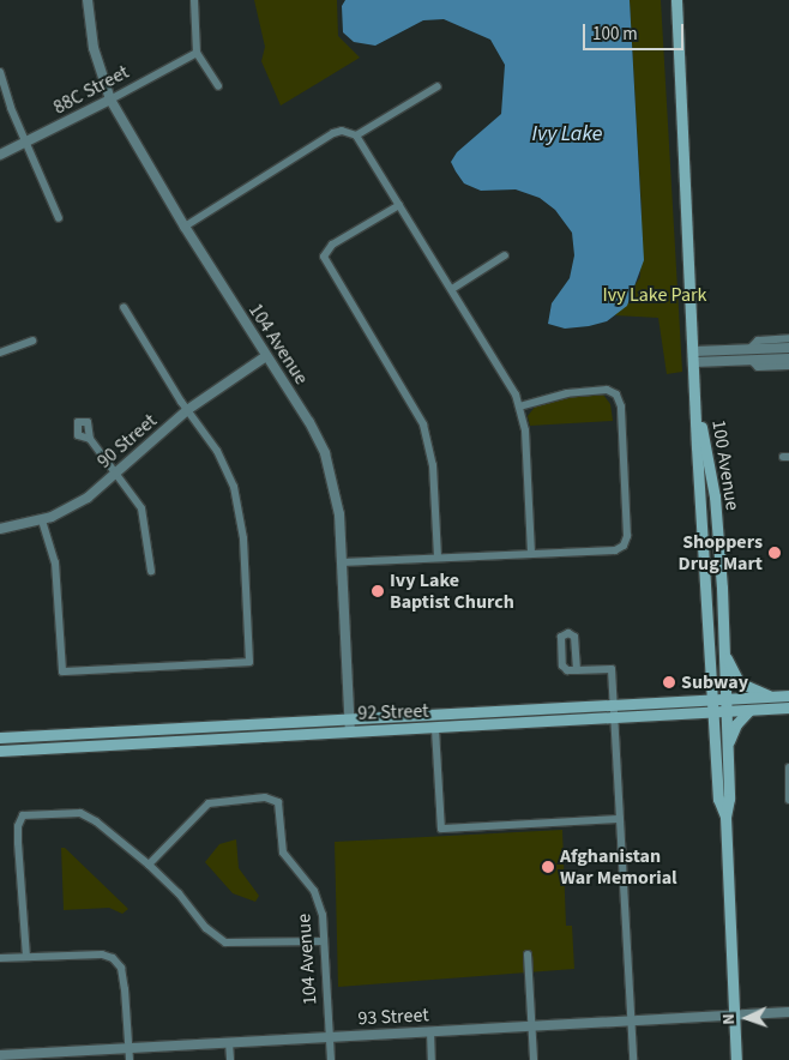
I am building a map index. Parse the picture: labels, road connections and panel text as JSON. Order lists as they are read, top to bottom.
{
  "streets": {
    "main road": ["100 Avenue", "92 Street"],
    "street": [
      "88C Street",
      "104 Avenue",
      "90 Street",
      "93 Street"
    ]
  },
  "crossings": [
    ["88C Street", "104 Avenue"],
    ["104 Avenue", "90 Street"],
    ["104 Avenue", "92 Street"],
    ["104 Avenue", "93 Street"],
    ["100 Avenue", "92 Street"],
    ["100 Avenue", "93 Street"]
  ],
  "water": ["Ivy Lake"],
  "parks": ["Ivy Lake Park"],
  "places": [
    "Shoppers Drug Mart",
    "Ivy Lake Baptist Church",
    "Subway",
    "Afghanistan War Memorial"
  ],
  "scale_bar": "100 m",
  "north": "left"
}
